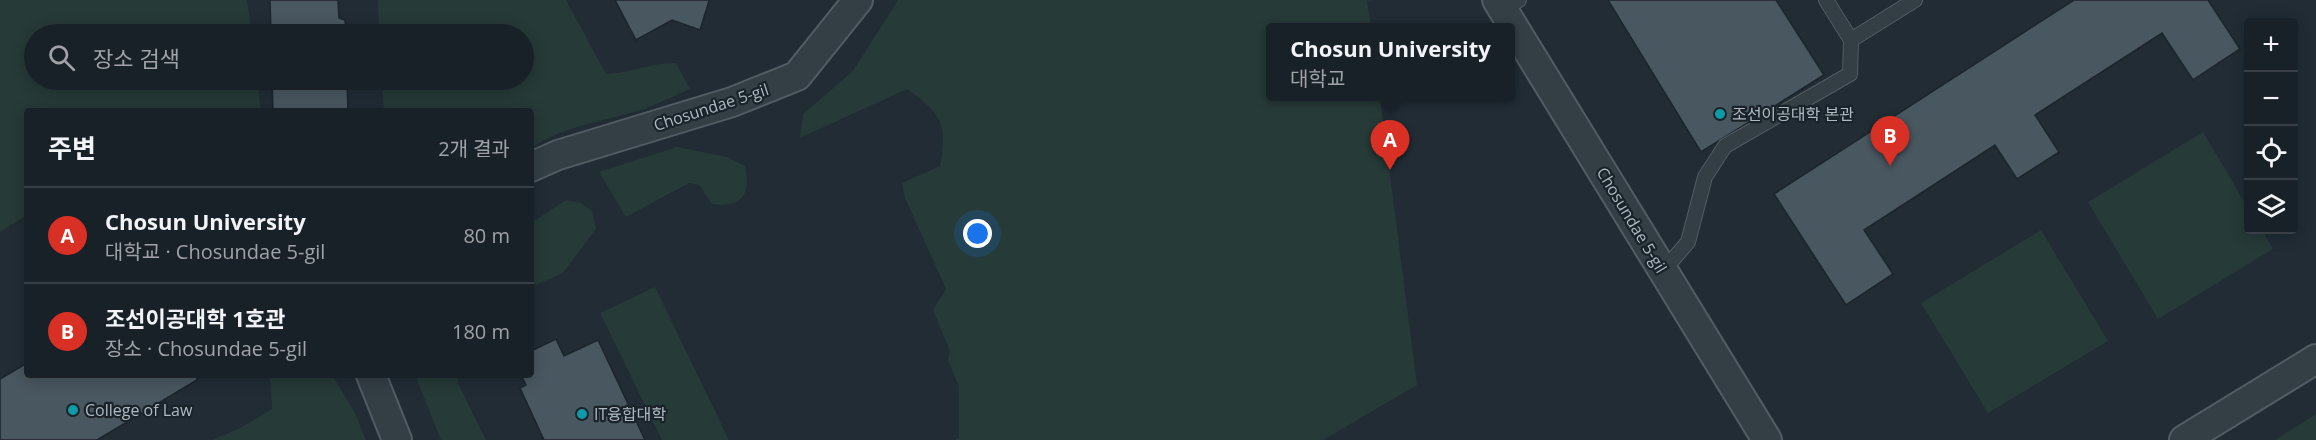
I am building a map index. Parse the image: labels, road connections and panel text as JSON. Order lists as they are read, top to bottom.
{
  "streets": {
    "street": ["Chosundae 5-gil"]
  },
  "places": ["조선이공대학 본관", "College of Law", "IT융합대학"],
  "page": {
    "map_buttons": ["+", "−"],
    "popup": ["Chosun University", "대학교"],
    "search": "장소 검색",
    "heading": ["주변", "2개 결과"],
    "pins": ["B", "A"],
    "list": [
      {
        "mark": "A",
        "name": "Chosun University",
        "note": "대학교 · Chosundae 5-gil",
        "value": "80 m"
      },
      {
        "mark": "B",
        "name": "조선이공대학 1호관",
        "note": "장소 · Chosundae 5-gil",
        "value": "180 m"
      }
    ]
  }
}
